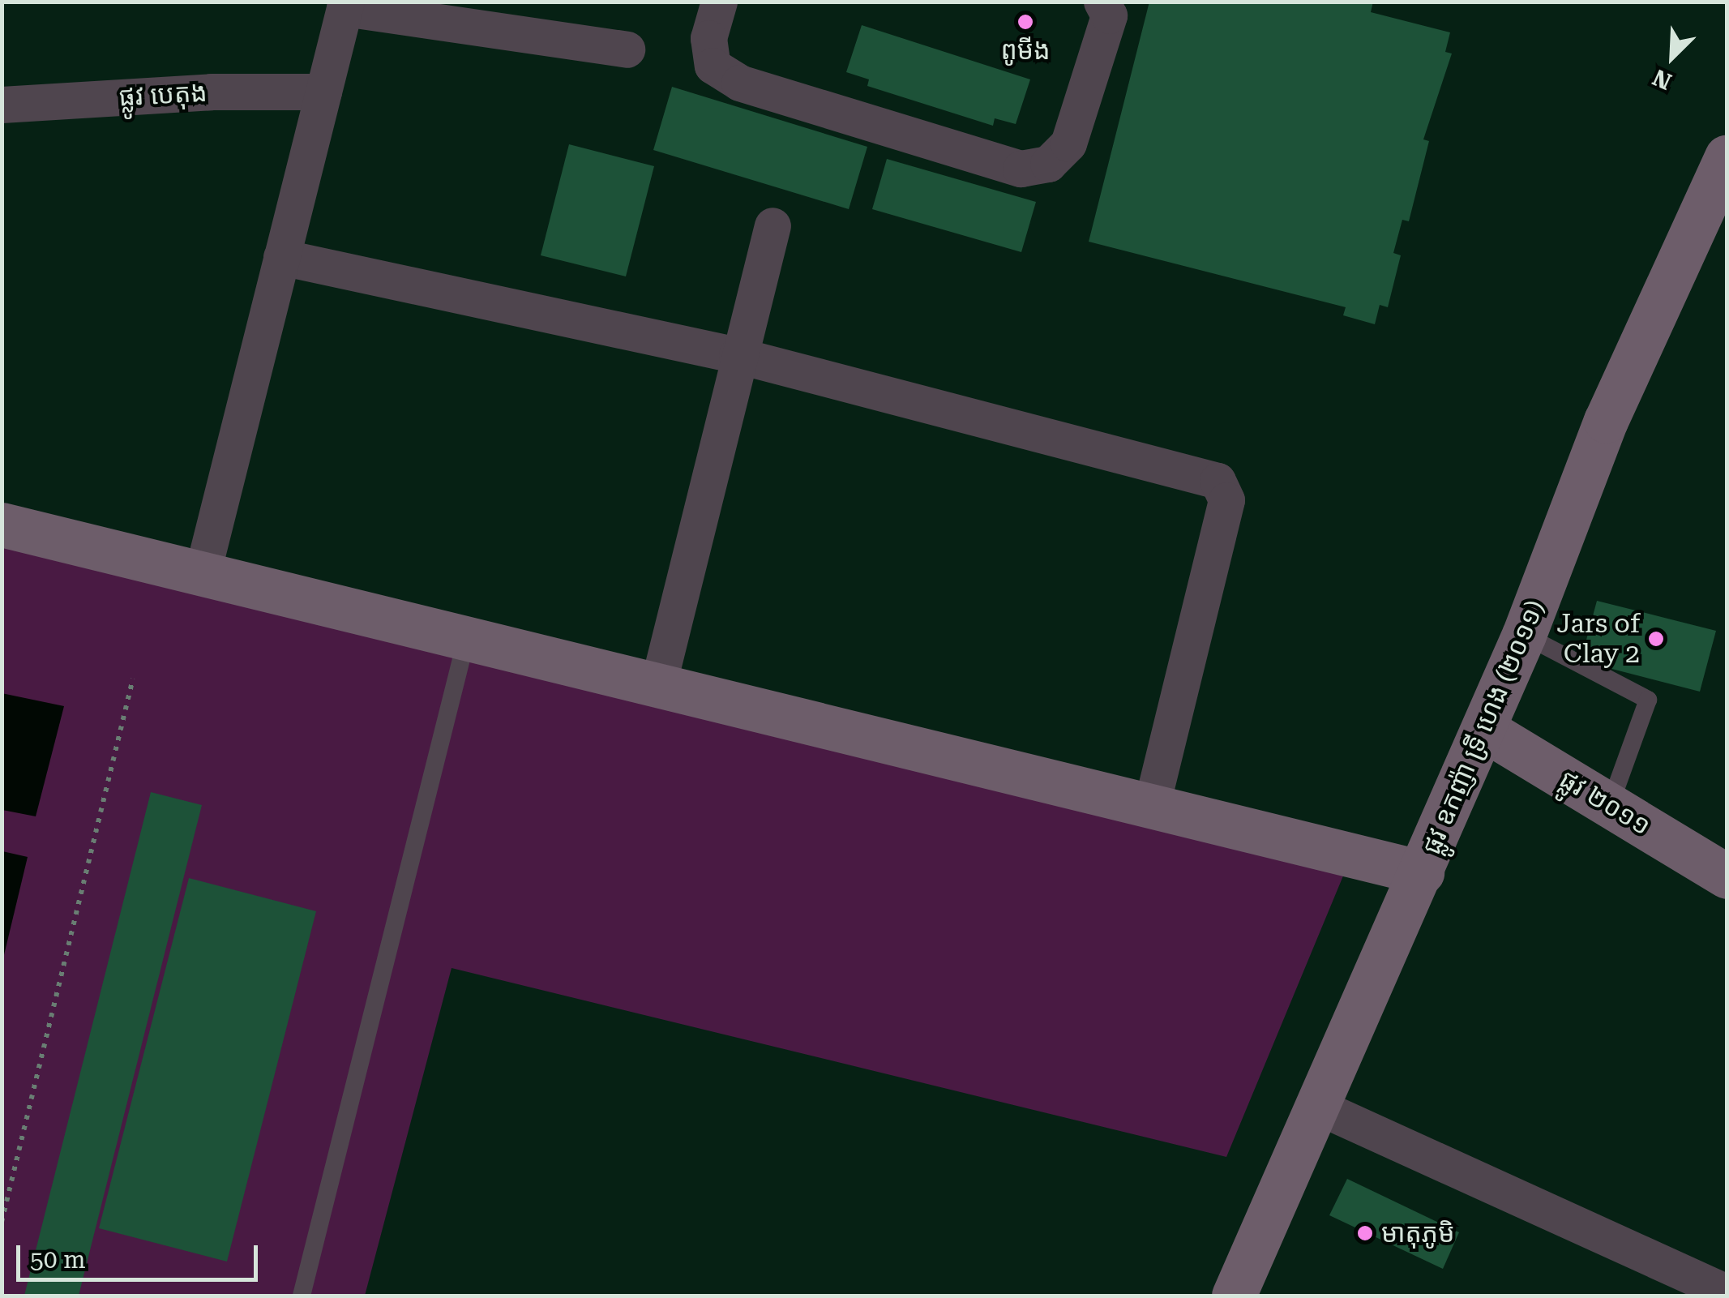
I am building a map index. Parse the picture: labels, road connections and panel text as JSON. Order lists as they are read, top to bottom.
{
  "streets": {
    "main road": ["ផ្លូវ ឧកញ៉ា ទ្រី ហេង (២០១១)", "ផ្លូវ ២០១១"],
    "street": ["ផ្លូវ បេតុង"]
  },
  "crossings": [
    ["ផ្លូវ ឧកញ៉ា ទ្រី ហេង (២០១១)", "ផ្លូវ ២០១១"]
  ],
  "places": ["ពូមីង", "Jars of Clay 2", "មាតុភូមិ"],
  "scale_bar": "50 m",
  "north": "bottom left"
}
